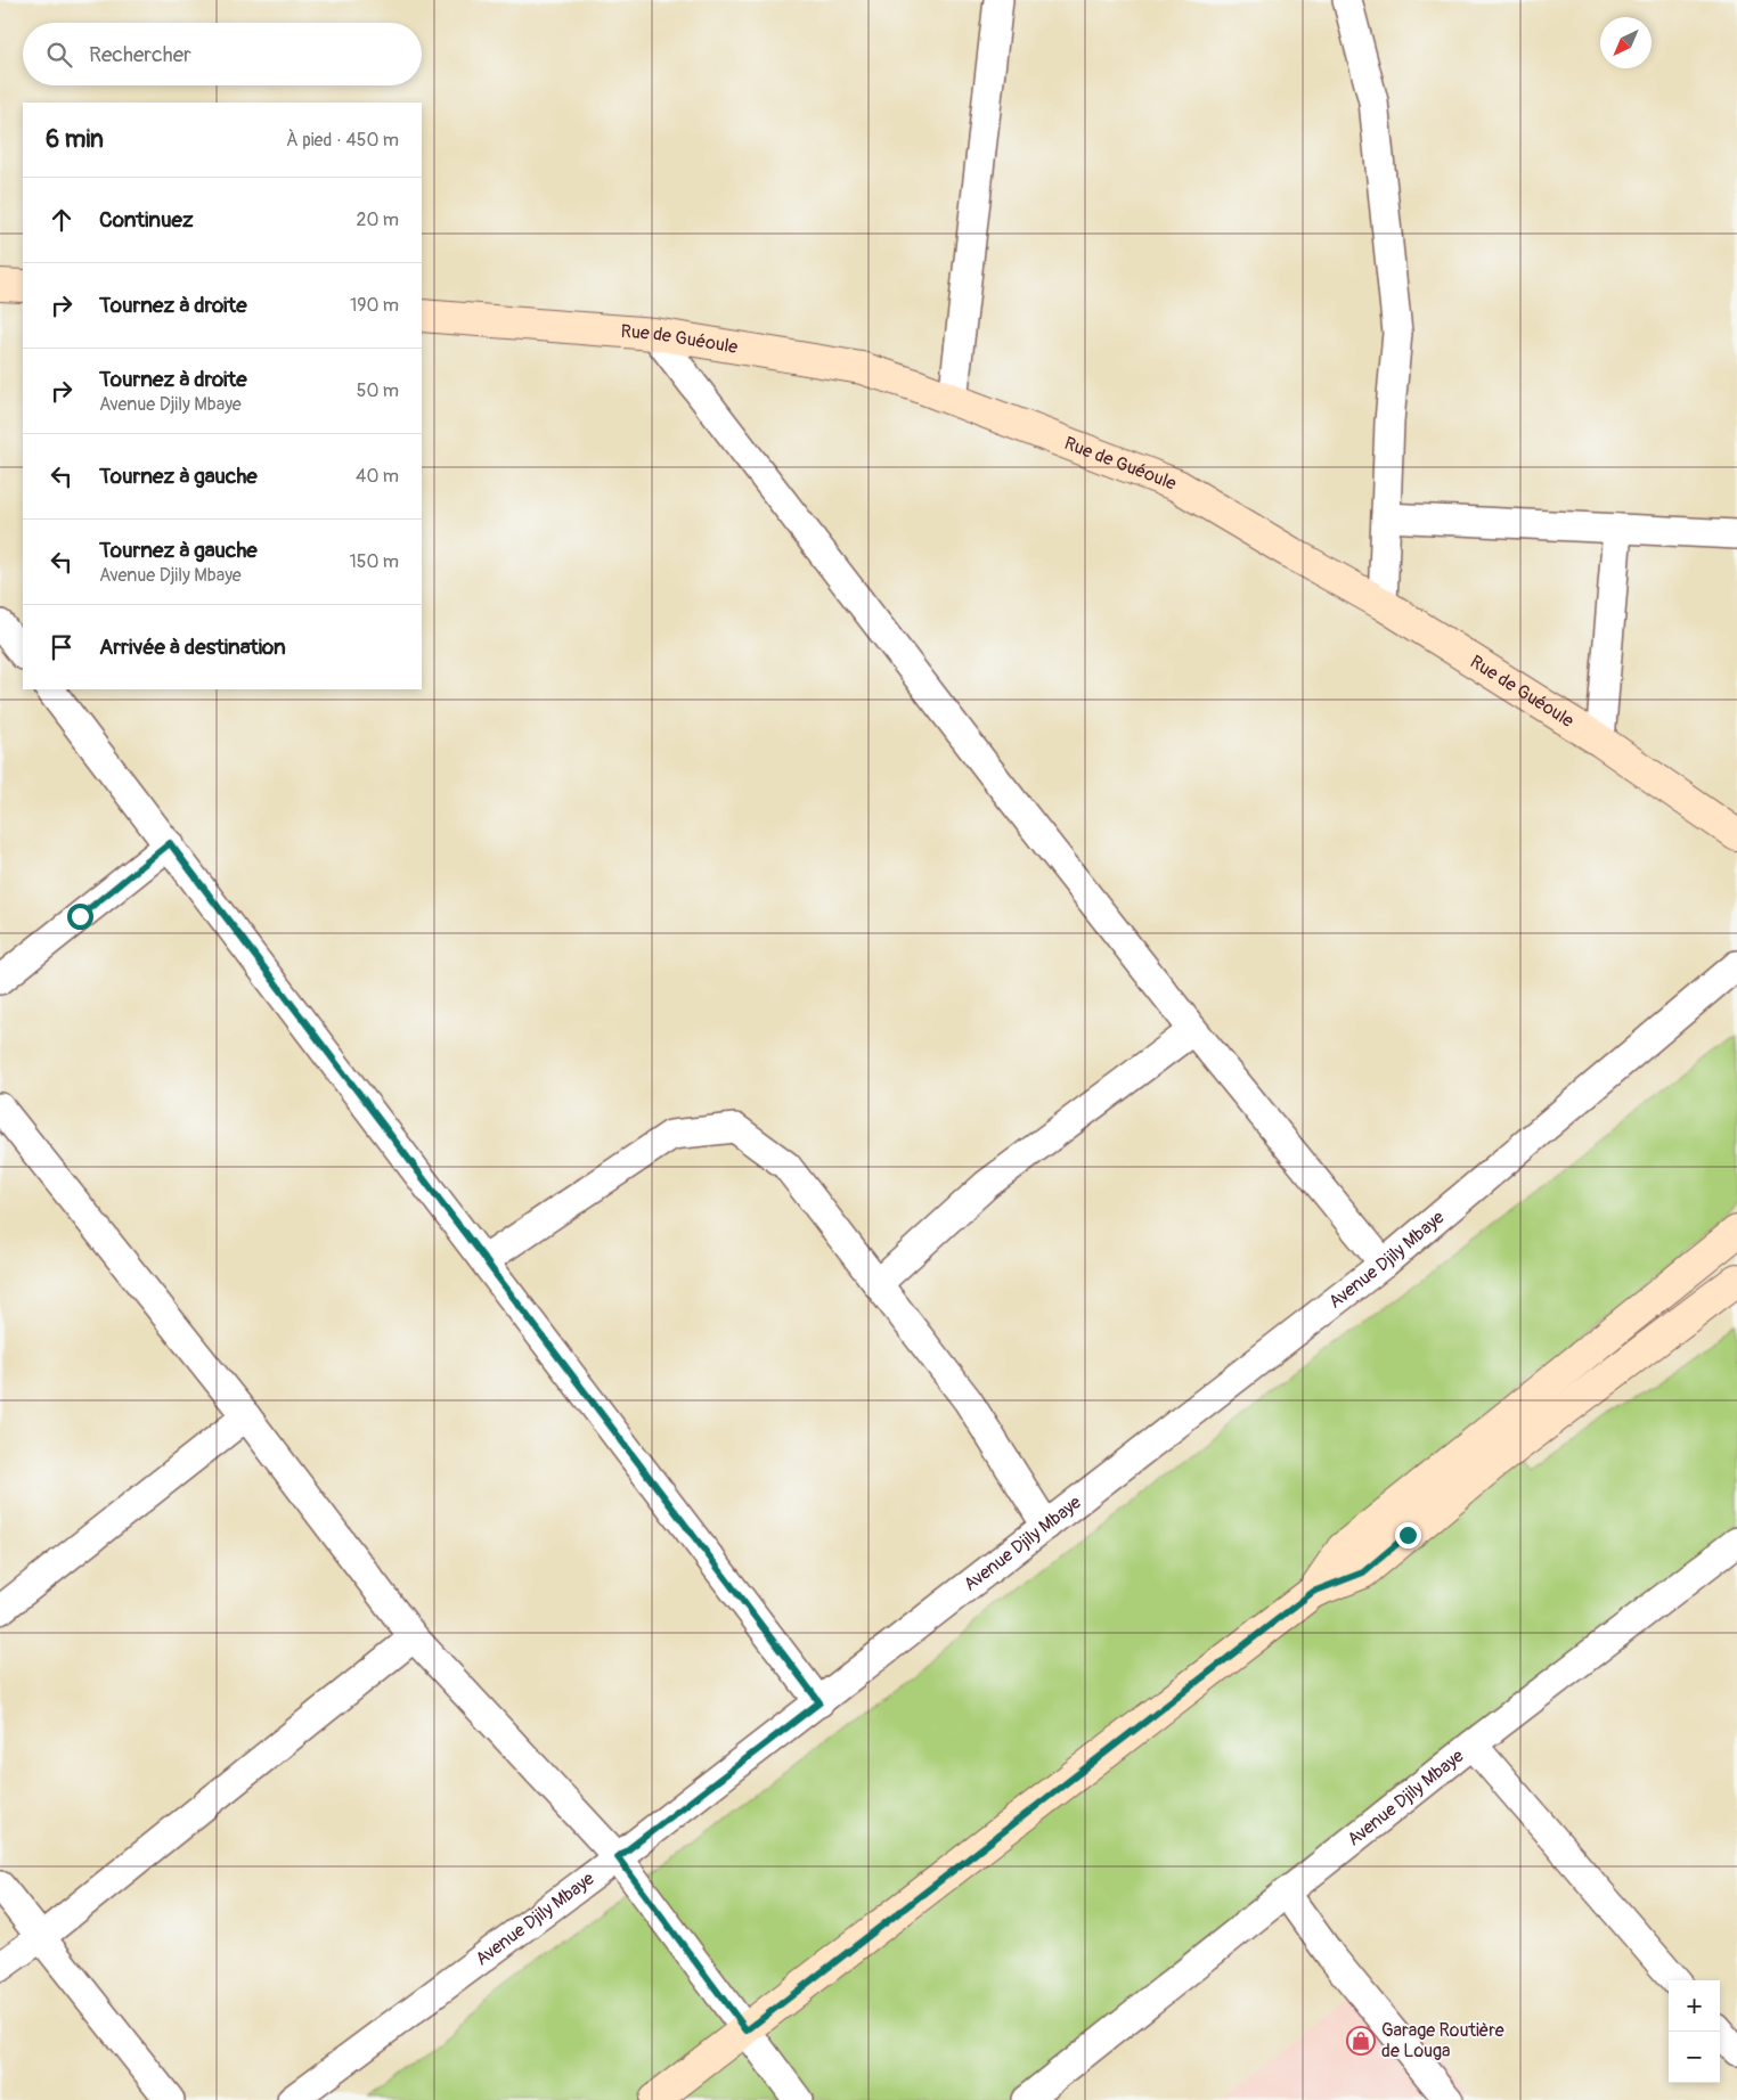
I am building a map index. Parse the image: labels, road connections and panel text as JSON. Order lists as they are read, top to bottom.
{
  "streets": {
    "street": ["Rue de Guéoule", "Avenue Djily Mbaye"]
  },
  "places": {
    "shop": ["Garage Routière de Louga"]
  },
  "north": "bottom left",
  "page": {
    "search": "Rechercher",
    "heading": ["6 min", "À pied · 450 m"],
    "list": [
      ["Continuez", "20 m"],
      ["Tournez à droite", "190 m"],
      ["Tournez à droite", "Avenue Djily Mbaye", "50 m"],
      ["Tournez à gauche", "40 m"],
      ["Tournez à gauche", "Avenue Djily Mbaye", "150 m"],
      "Arrivée à destination"
    ],
    "map_buttons": ["+", "−"]
  }
}
